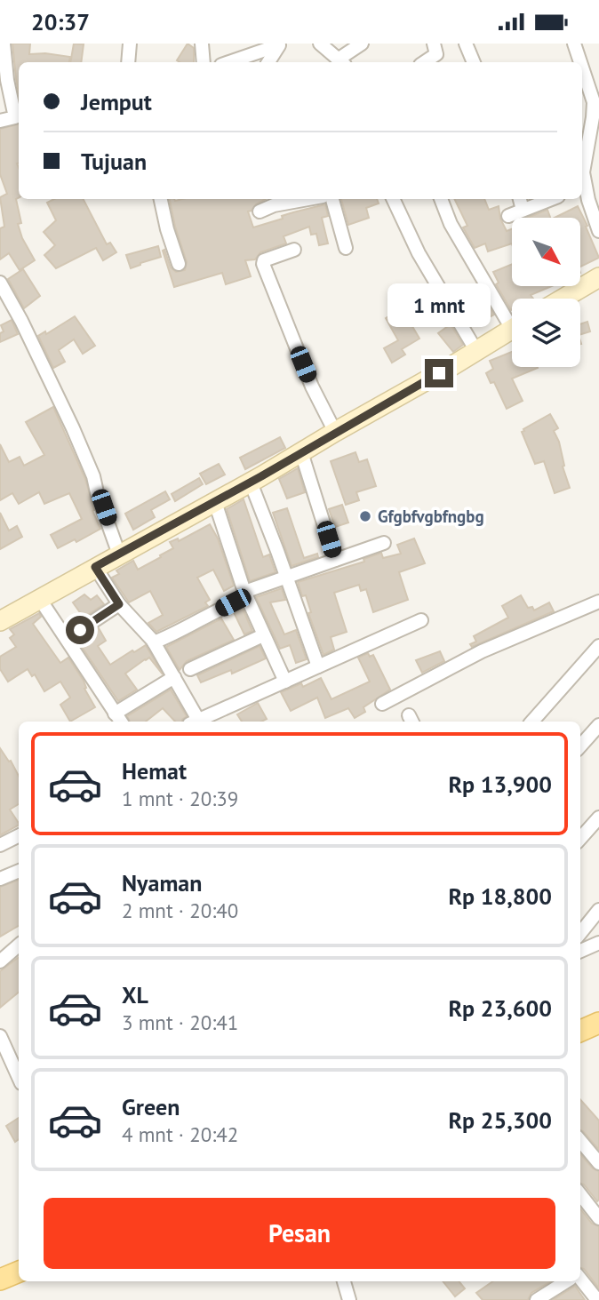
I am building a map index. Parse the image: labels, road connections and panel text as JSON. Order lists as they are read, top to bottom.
{
  "places": ["Gfgbfvgbfngbg"],
  "north": "bottom right",
  "page": {
    "status": "20:37",
    "banner": ["Jemput", "Tujuan"],
    "bubble": "1 mnt",
    "list": [
      {
        "name": "Hemat",
        "note": "1 mnt · 20:39",
        "value": "Rp 13,900"
      },
      {
        "name": "Nyaman",
        "note": "2 mnt · 20:40",
        "value": "Rp 18,800"
      },
      {
        "name": "XL",
        "note": "3 mnt · 20:41",
        "value": "Rp 23,600"
      },
      {
        "name": "Green",
        "note": "4 mnt · 20:42",
        "value": "Rp 25,300"
      }
    ],
    "buttons": "Pesan"
  }
}
